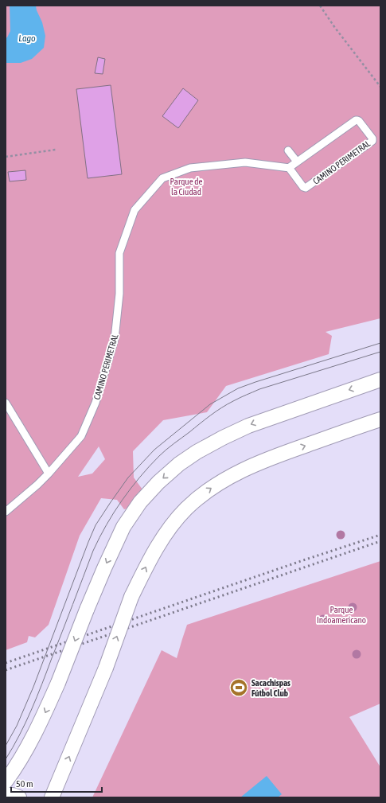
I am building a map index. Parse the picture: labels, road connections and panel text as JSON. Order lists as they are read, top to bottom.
{
  "streets": {
    "street": ["CAMINO PERIMETRAL"]
  },
  "water": ["Lago"],
  "parks": ["Parque de la Ciudad", "Parque Indoamericano"],
  "places": {
    "sports": ["Sacachispas Fútbol Club"]
  },
  "scale_bar": "50 m"
}
